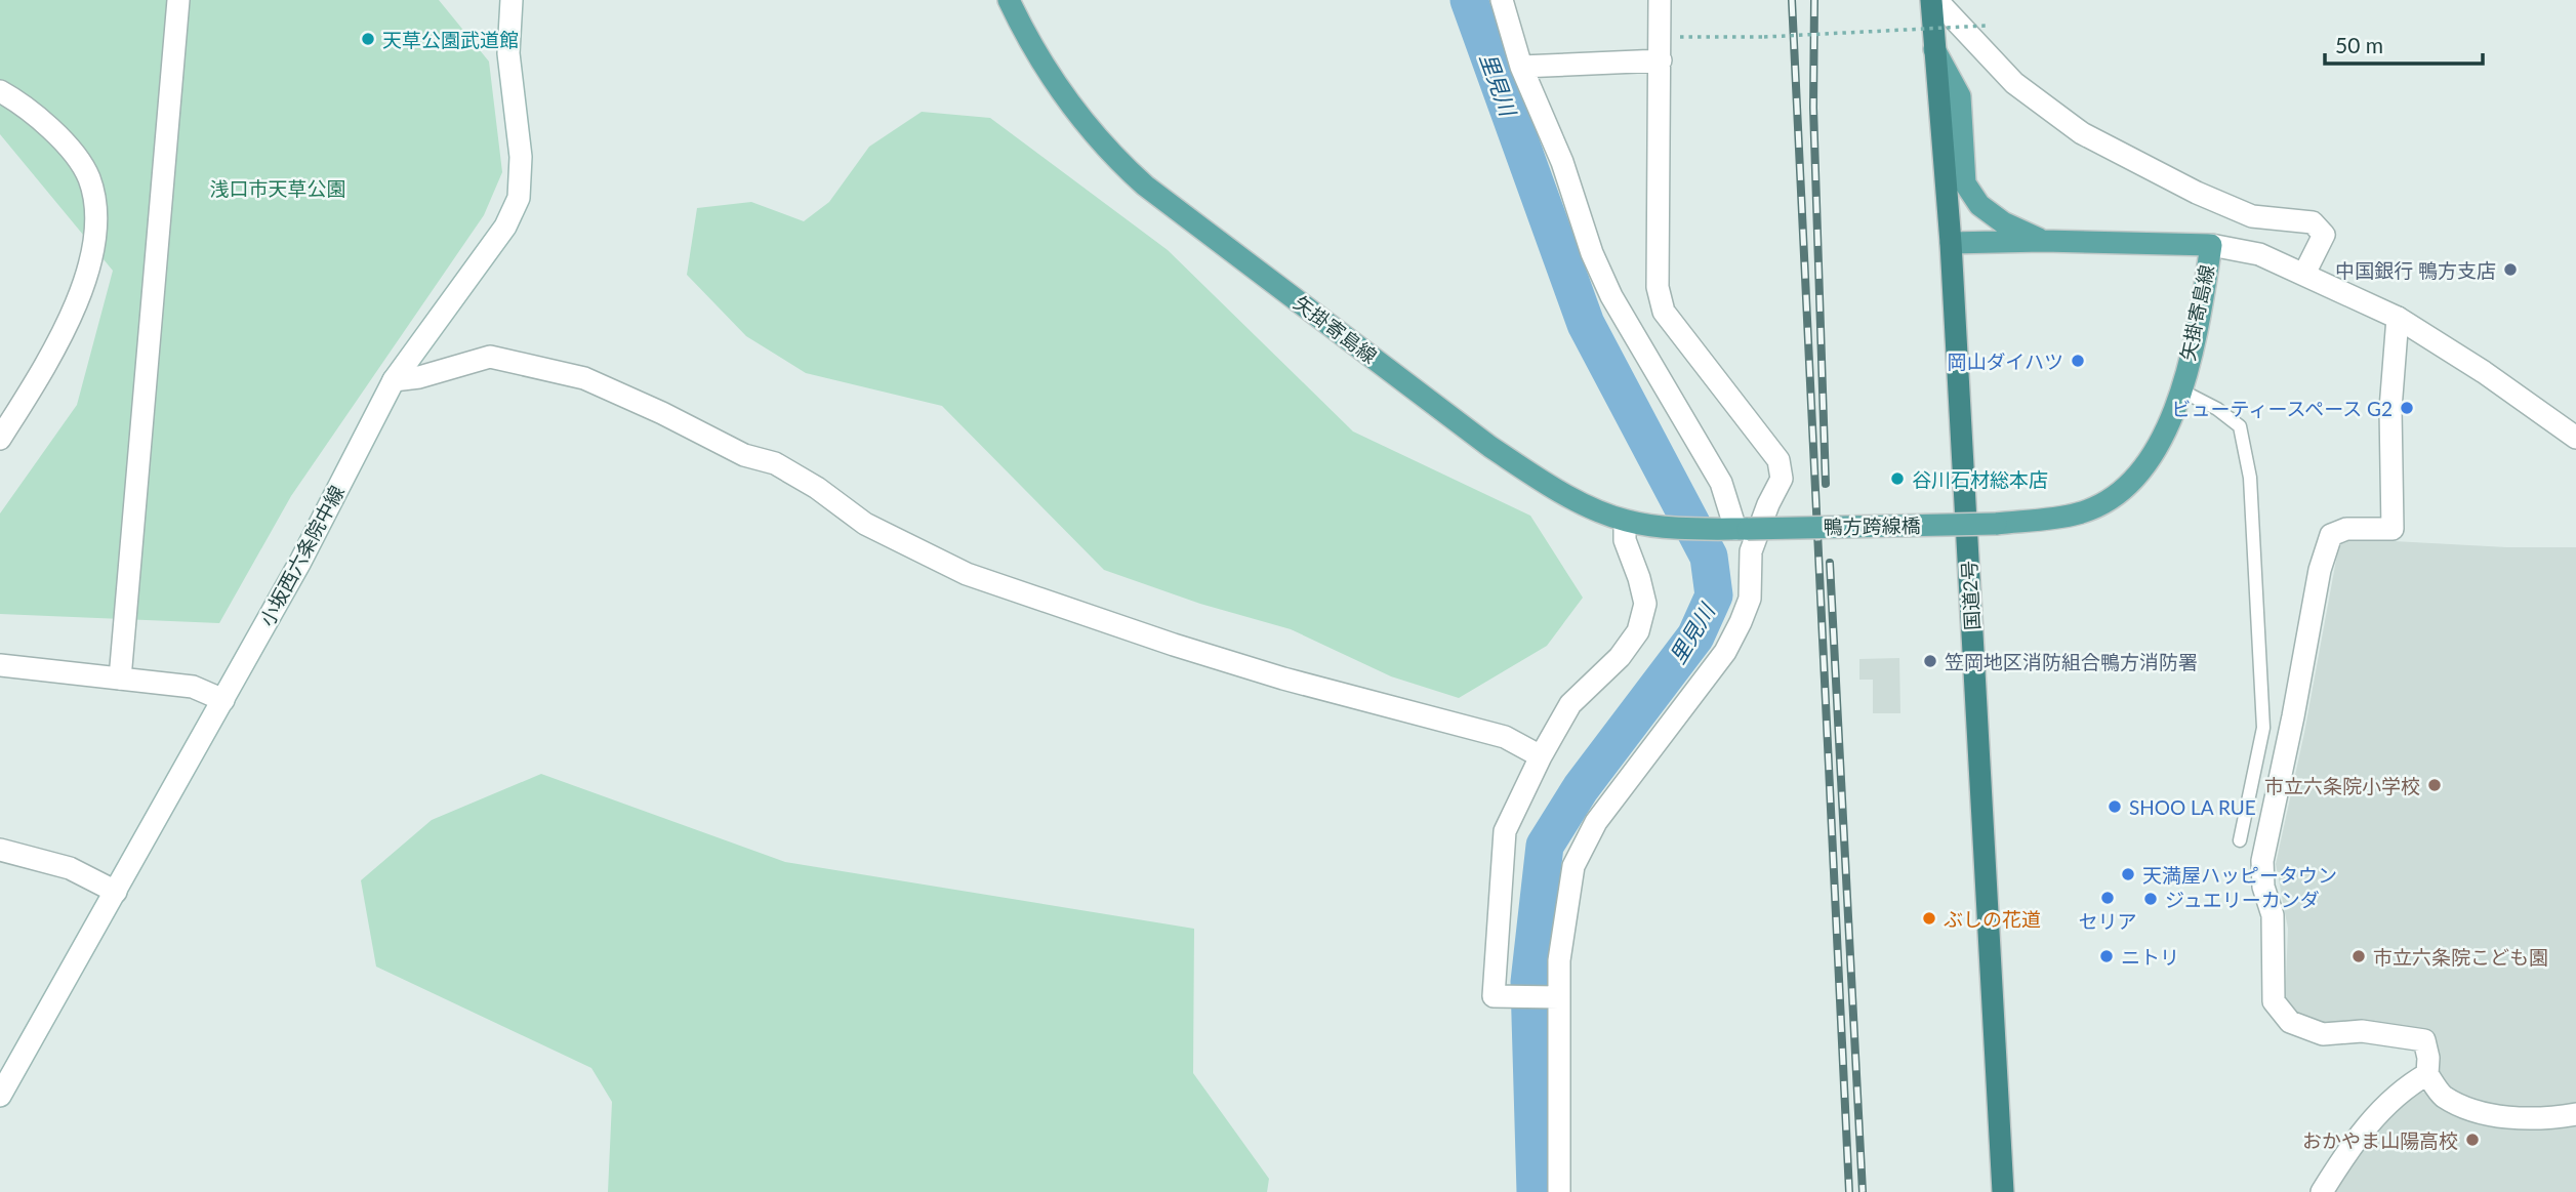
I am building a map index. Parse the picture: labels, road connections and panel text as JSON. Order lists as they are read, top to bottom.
{
  "streets": {
    "highway": ["国道2号"],
    "main road": ["矢掛寄島線", "鴨方跨線橋"],
    "street": ["小坂西六条院中線"]
  },
  "crossings": [
    ["矢掛寄島線", "鴨方跨線橋"],
    ["矢掛寄島線", "国道2号"]
  ],
  "water": ["里見川"],
  "parks": ["浅口市天草公園"],
  "places": [
    "天草公園武道館",
    "中国銀行 鴨方支店",
    "岡山ダイハツ",
    "ビューティースペース G2",
    "谷川石材総本店",
    "笠岡地区消防組合鴨方消防署",
    "市立六条院小学校",
    "SHOO LA RUE",
    "天満屋ハッピータウン",
    "セリア",
    "ジュエリーカンダ",
    "ぶしの花道",
    "ニトリ",
    "市立六条院こども園",
    "おかやま山陽高校"
  ],
  "scale_bar": "50 m"
}
